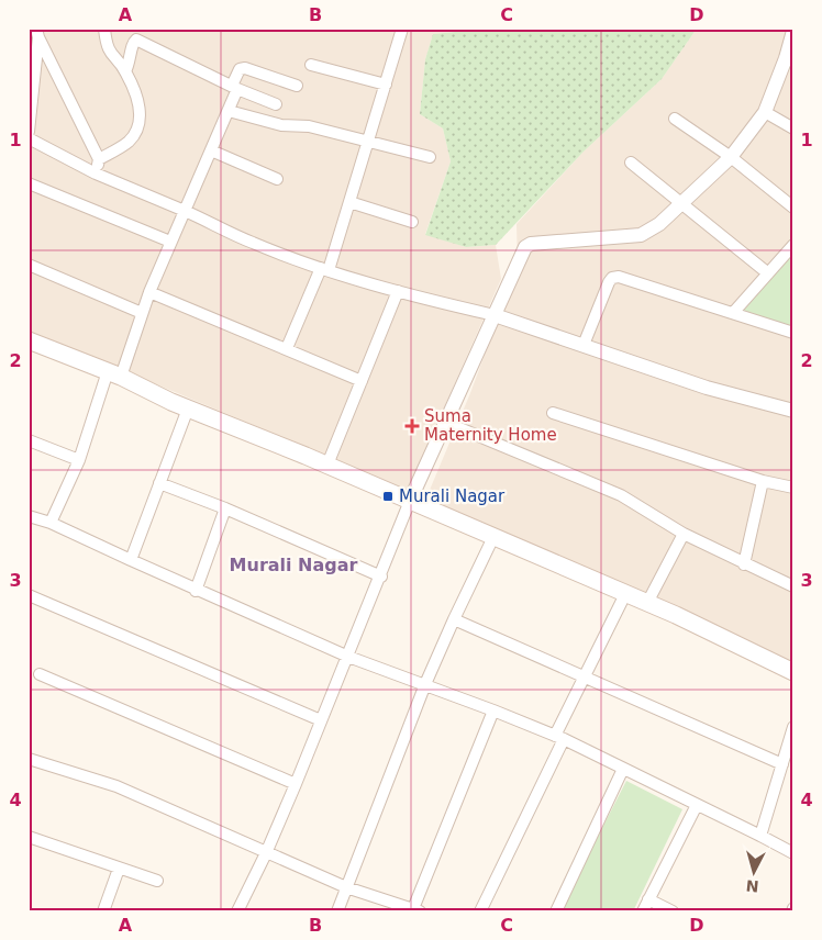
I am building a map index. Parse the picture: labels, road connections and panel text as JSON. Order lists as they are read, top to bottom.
{
  "districts": ["Murali Nagar"],
  "places": {
    "health": ["Suma Maternity Home"],
    "transit": ["Murali Nagar"]
  },
  "north": "bottom",
  "grid": {
    "columns": [
      "A",
      "B",
      "C",
      "D"
    ],
    "rows": [
      "1",
      "2",
      "3",
      "4"
    ]
  }
}
